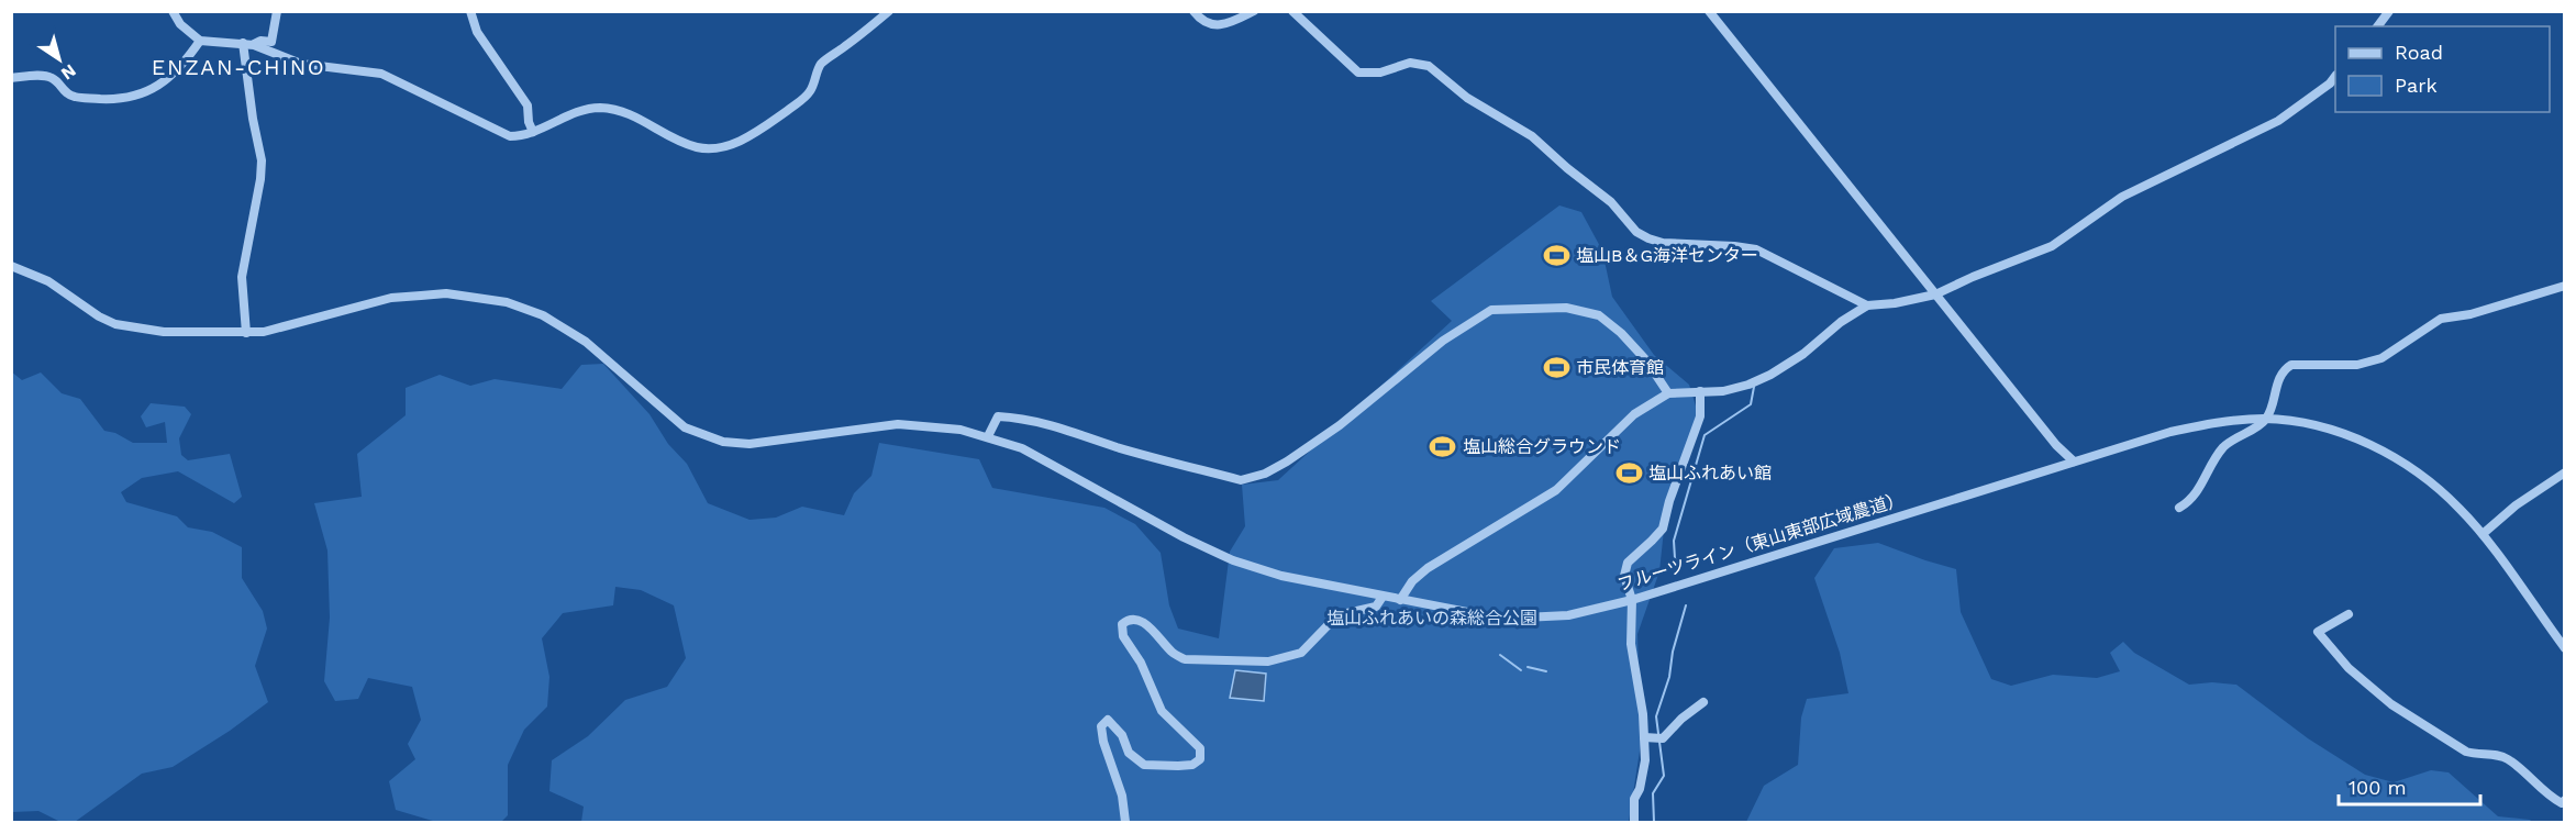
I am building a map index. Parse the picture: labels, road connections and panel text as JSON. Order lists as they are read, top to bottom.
{
  "streets": {
    "street": ["フルーツライン（東山東部広域農道）"]
  },
  "districts": ["ENZAN-CHINO"],
  "parks": ["塩山ふれあいの森総合公園"],
  "places": {
    "sports": [
      "塩山B＆G海洋センター",
      "市民体育館",
      "塩山総合グラウンド",
      "塩山ふれあい館"
    ]
  },
  "legend": ["Road", "Park"],
  "scale_bar": "100 m",
  "north": "bottom right"
}
